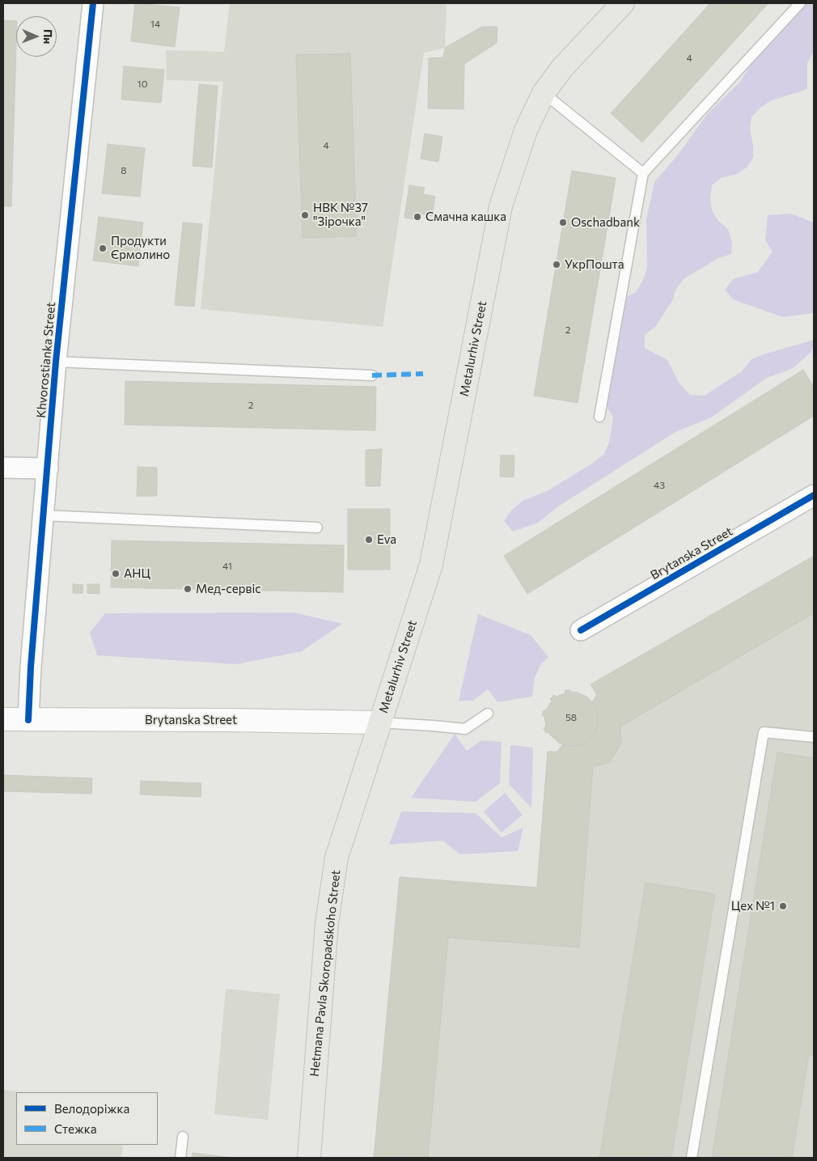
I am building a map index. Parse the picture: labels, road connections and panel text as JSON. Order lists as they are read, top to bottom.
{
  "streets": {
    "main road": ["Metalurhiv Street", "Brytanska Street", "Hetmana Pavla Skoropadskoho Street"],
    "street": ["Khvorostianka Street"]
  },
  "crossings": [
    ["Metalurhiv Street", "Brytanska Street"],
    ["Metalurhiv Street", "Hetmana Pavla Skoropadskoho Street"],
    ["Khvorostianka Street", "Brytanska Street"],
    ["Brytanska Street", "Hetmana Pavla Skoropadskoho Street"]
  ],
  "places": [
    "НВК №37 \"Зірочка\"",
    "Смачна кашка",
    "Oschadbank",
    "Продукти Єрмолино",
    "УкрПошта",
    "Eva",
    "АНЦ",
    "Мед-сервіс",
    "Цех №1"
  ],
  "house_numbers": [
    "14",
    "4",
    "10",
    "4",
    "8",
    "2",
    "2",
    "43",
    "41",
    "58"
  ],
  "legend": ["Велодоріжка", "Стежка"],
  "north": "right"
}
